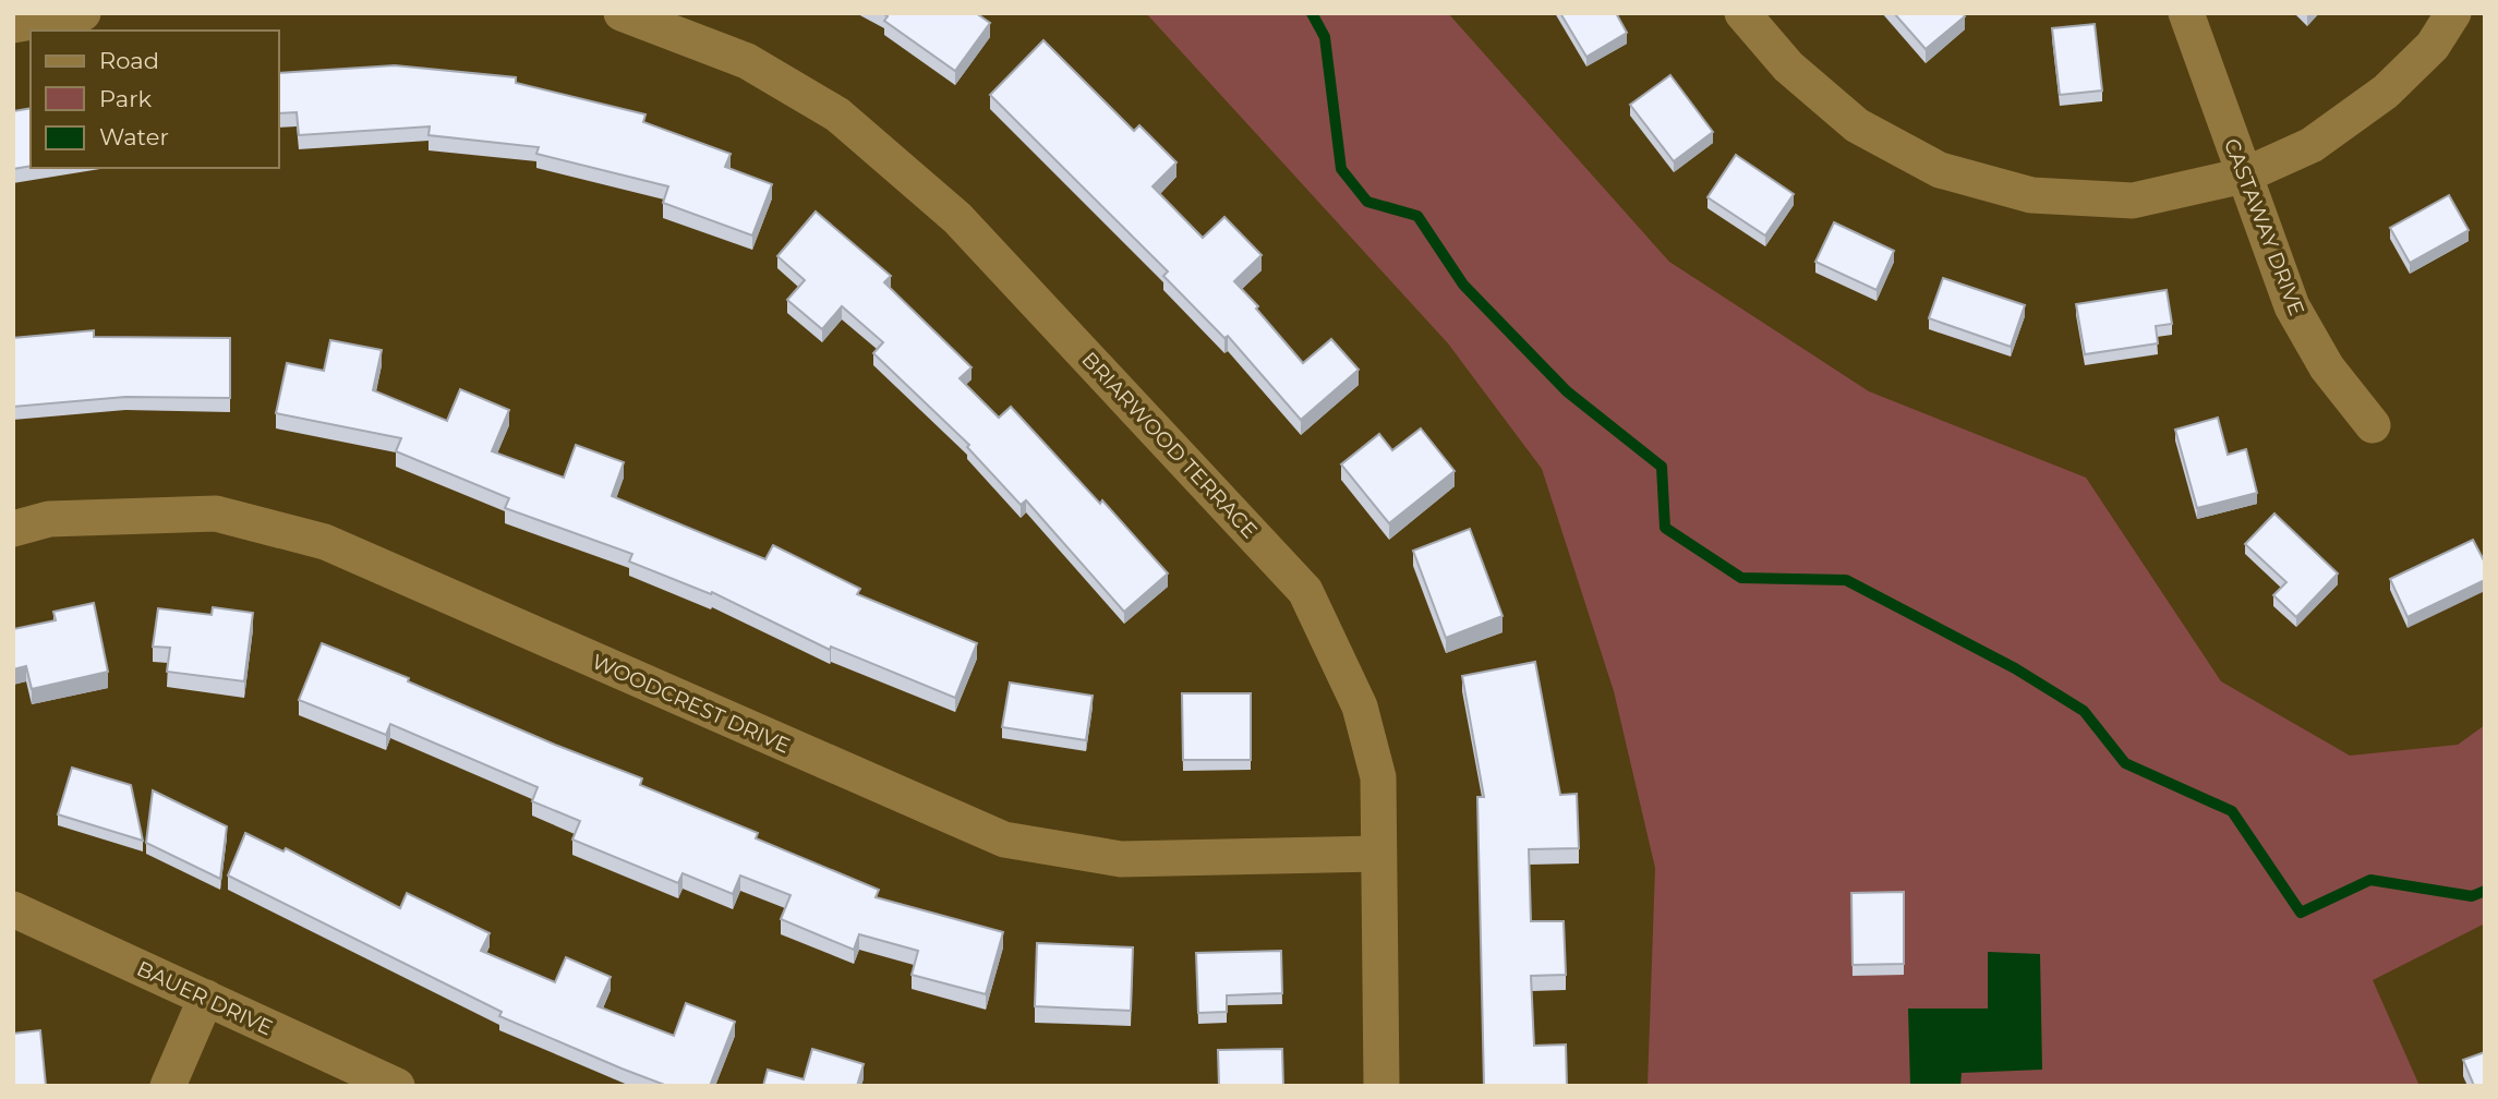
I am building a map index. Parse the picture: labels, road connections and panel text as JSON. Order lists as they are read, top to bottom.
{
  "streets": {
    "street": [
      "CASTAWAY DRIVE",
      "BRIARWOOD TERRACE",
      "WOODCREST DRIVE",
      "BAUER DRIVE"
    ]
  },
  "crossings": [
    ["BRIARWOOD TERRACE", "WOODCREST DRIVE"]
  ],
  "legend": ["Road", "Park", "Water"]
}
